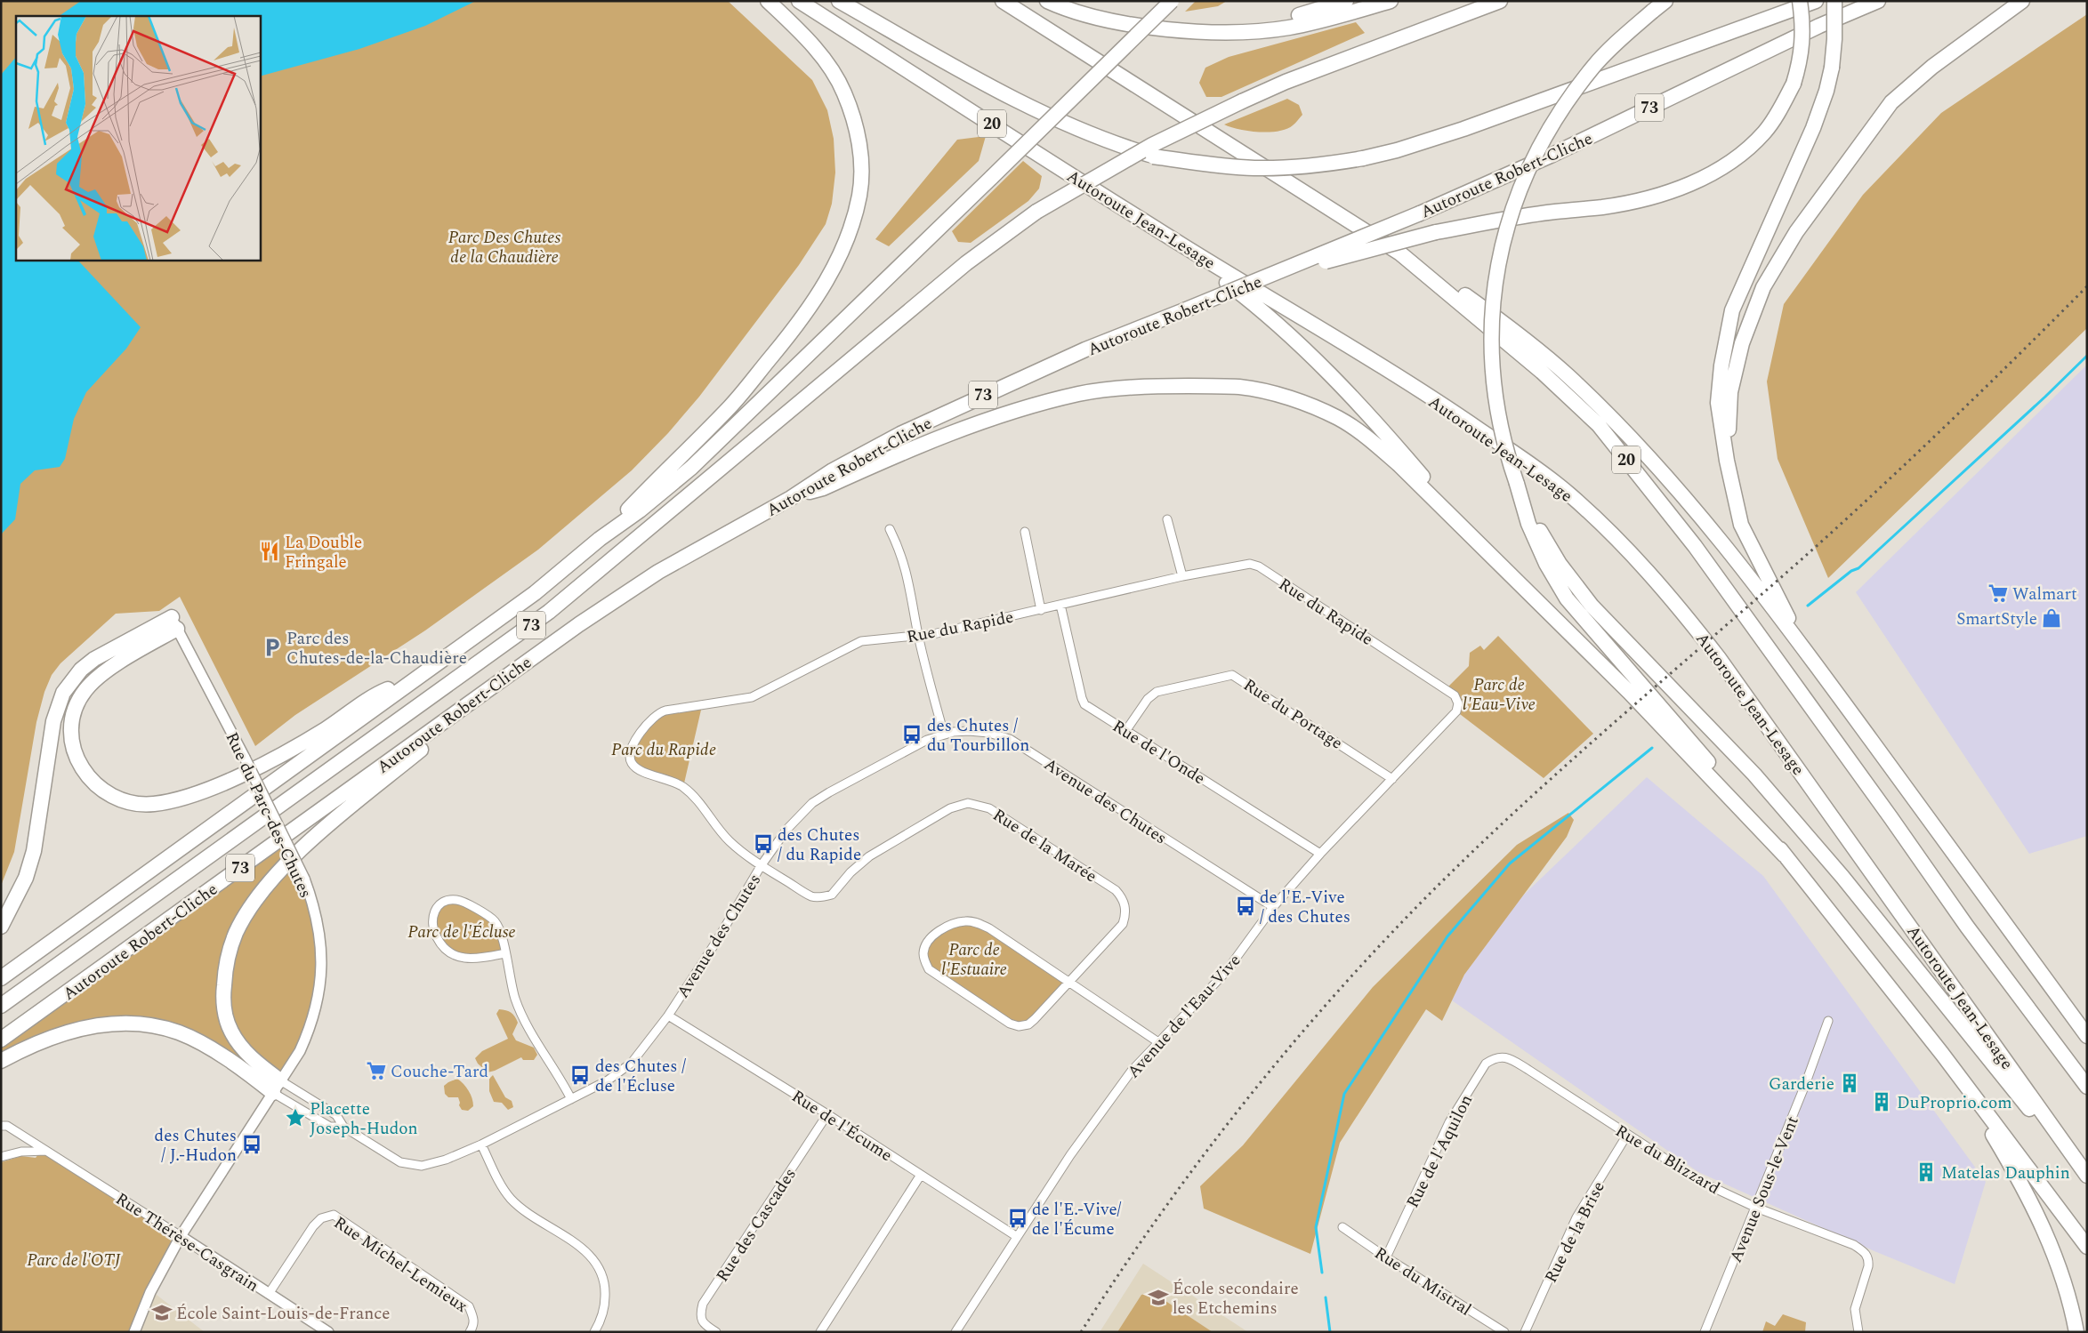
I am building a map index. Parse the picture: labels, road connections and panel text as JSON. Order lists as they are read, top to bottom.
{
  "streets": {
    "highway": [
      "73",
      "20",
      "Autoroute Robert-Cliche",
      "Autoroute Jean-Lesage"
    ],
    "street": [
      "Rue du Rapide",
      "Rue du Portage",
      "Rue de l'Onde",
      "Avenue des Chutes",
      "Rue du Parc-des-Chutes",
      "Rue de la Marée",
      "Avenue de l'Eau-Vive",
      "Rue de l'Écume",
      "Rue de l'Aquilon",
      "Rue du Blizzard",
      "Avenue Sous-le-Vent",
      "Rue des Cascades",
      "Rue de la Brise",
      "Rue Thérèse-Casgrain",
      "Rue Michel-Lemieux",
      "Rue du Mistral"
    ]
  },
  "crossings": [
    ["Rue du Rapide", "Rue de l'Onde"],
    ["Rue du Rapide", "Avenue des Chutes"],
    ["Rue du Rapide", "Rue de la Marée"],
    ["Rue du Rapide", "Avenue de l'Eau-Vive"],
    ["Rue du Portage", "Rue de l'Onde"],
    ["Rue du Portage", "Avenue de l'Eau-Vive"],
    ["Rue de l'Onde", "Avenue de l'Eau-Vive"],
    ["Avenue des Chutes", "Rue du Parc-des-Chutes"],
    ["Avenue des Chutes", "Rue de la Marée"],
    ["Avenue des Chutes", "Avenue de l'Eau-Vive"],
    ["Avenue des Chutes", "Rue de l'Écume"],
    ["Rue du Parc-des-Chutes", "Rue Thérèse-Casgrain"],
    ["Avenue de l'Eau-Vive", "Rue de l'Écume"],
    ["Rue de l'Écume", "Rue des Cascades"],
    ["Rue de l'Aquilon", "Rue du Blizzard"],
    ["Rue de l'Aquilon", "Rue du Mistral"],
    ["Rue du Blizzard", "Avenue Sous-le-Vent"],
    ["Rue du Blizzard", "Rue de la Brise"],
    ["Rue Thérèse-Casgrain", "Rue Michel-Lemieux"]
  ],
  "parks": [
    "Parc Des Chutes de la Chaudière",
    "Parc de l'Eau-Vive",
    "Parc du Rapide",
    "Parc de l'Écluse",
    "Parc de l'Estuaire",
    "Parc de l'OTJ"
  ],
  "places": {
    "restaurant": ["La Double Fringale"],
    "supermarket": ["Walmart", "Couche-Tard"],
    "shop": ["SmartStyle"],
    "parking": ["Parc des Chutes-de-la-Chaudière"],
    "bus stop": [
      "des Chutes / du Tourbillon",
      "des Chutes / du Rapide",
      "de l'E.-Vive / des Chutes",
      "des Chutes / de l'Écluse",
      "des Chutes / J.-Hudon",
      "de l'E.-Vive/ de l'Écume"
    ],
    "building": ["Garderie", "DuProprio.com", "Matelas Dauphin"],
    "place": ["Placette Joseph-Hudon"],
    "school or university": ["École secondaire les Etchemins", "École Saint-Louis-de-France"]
  }
}
